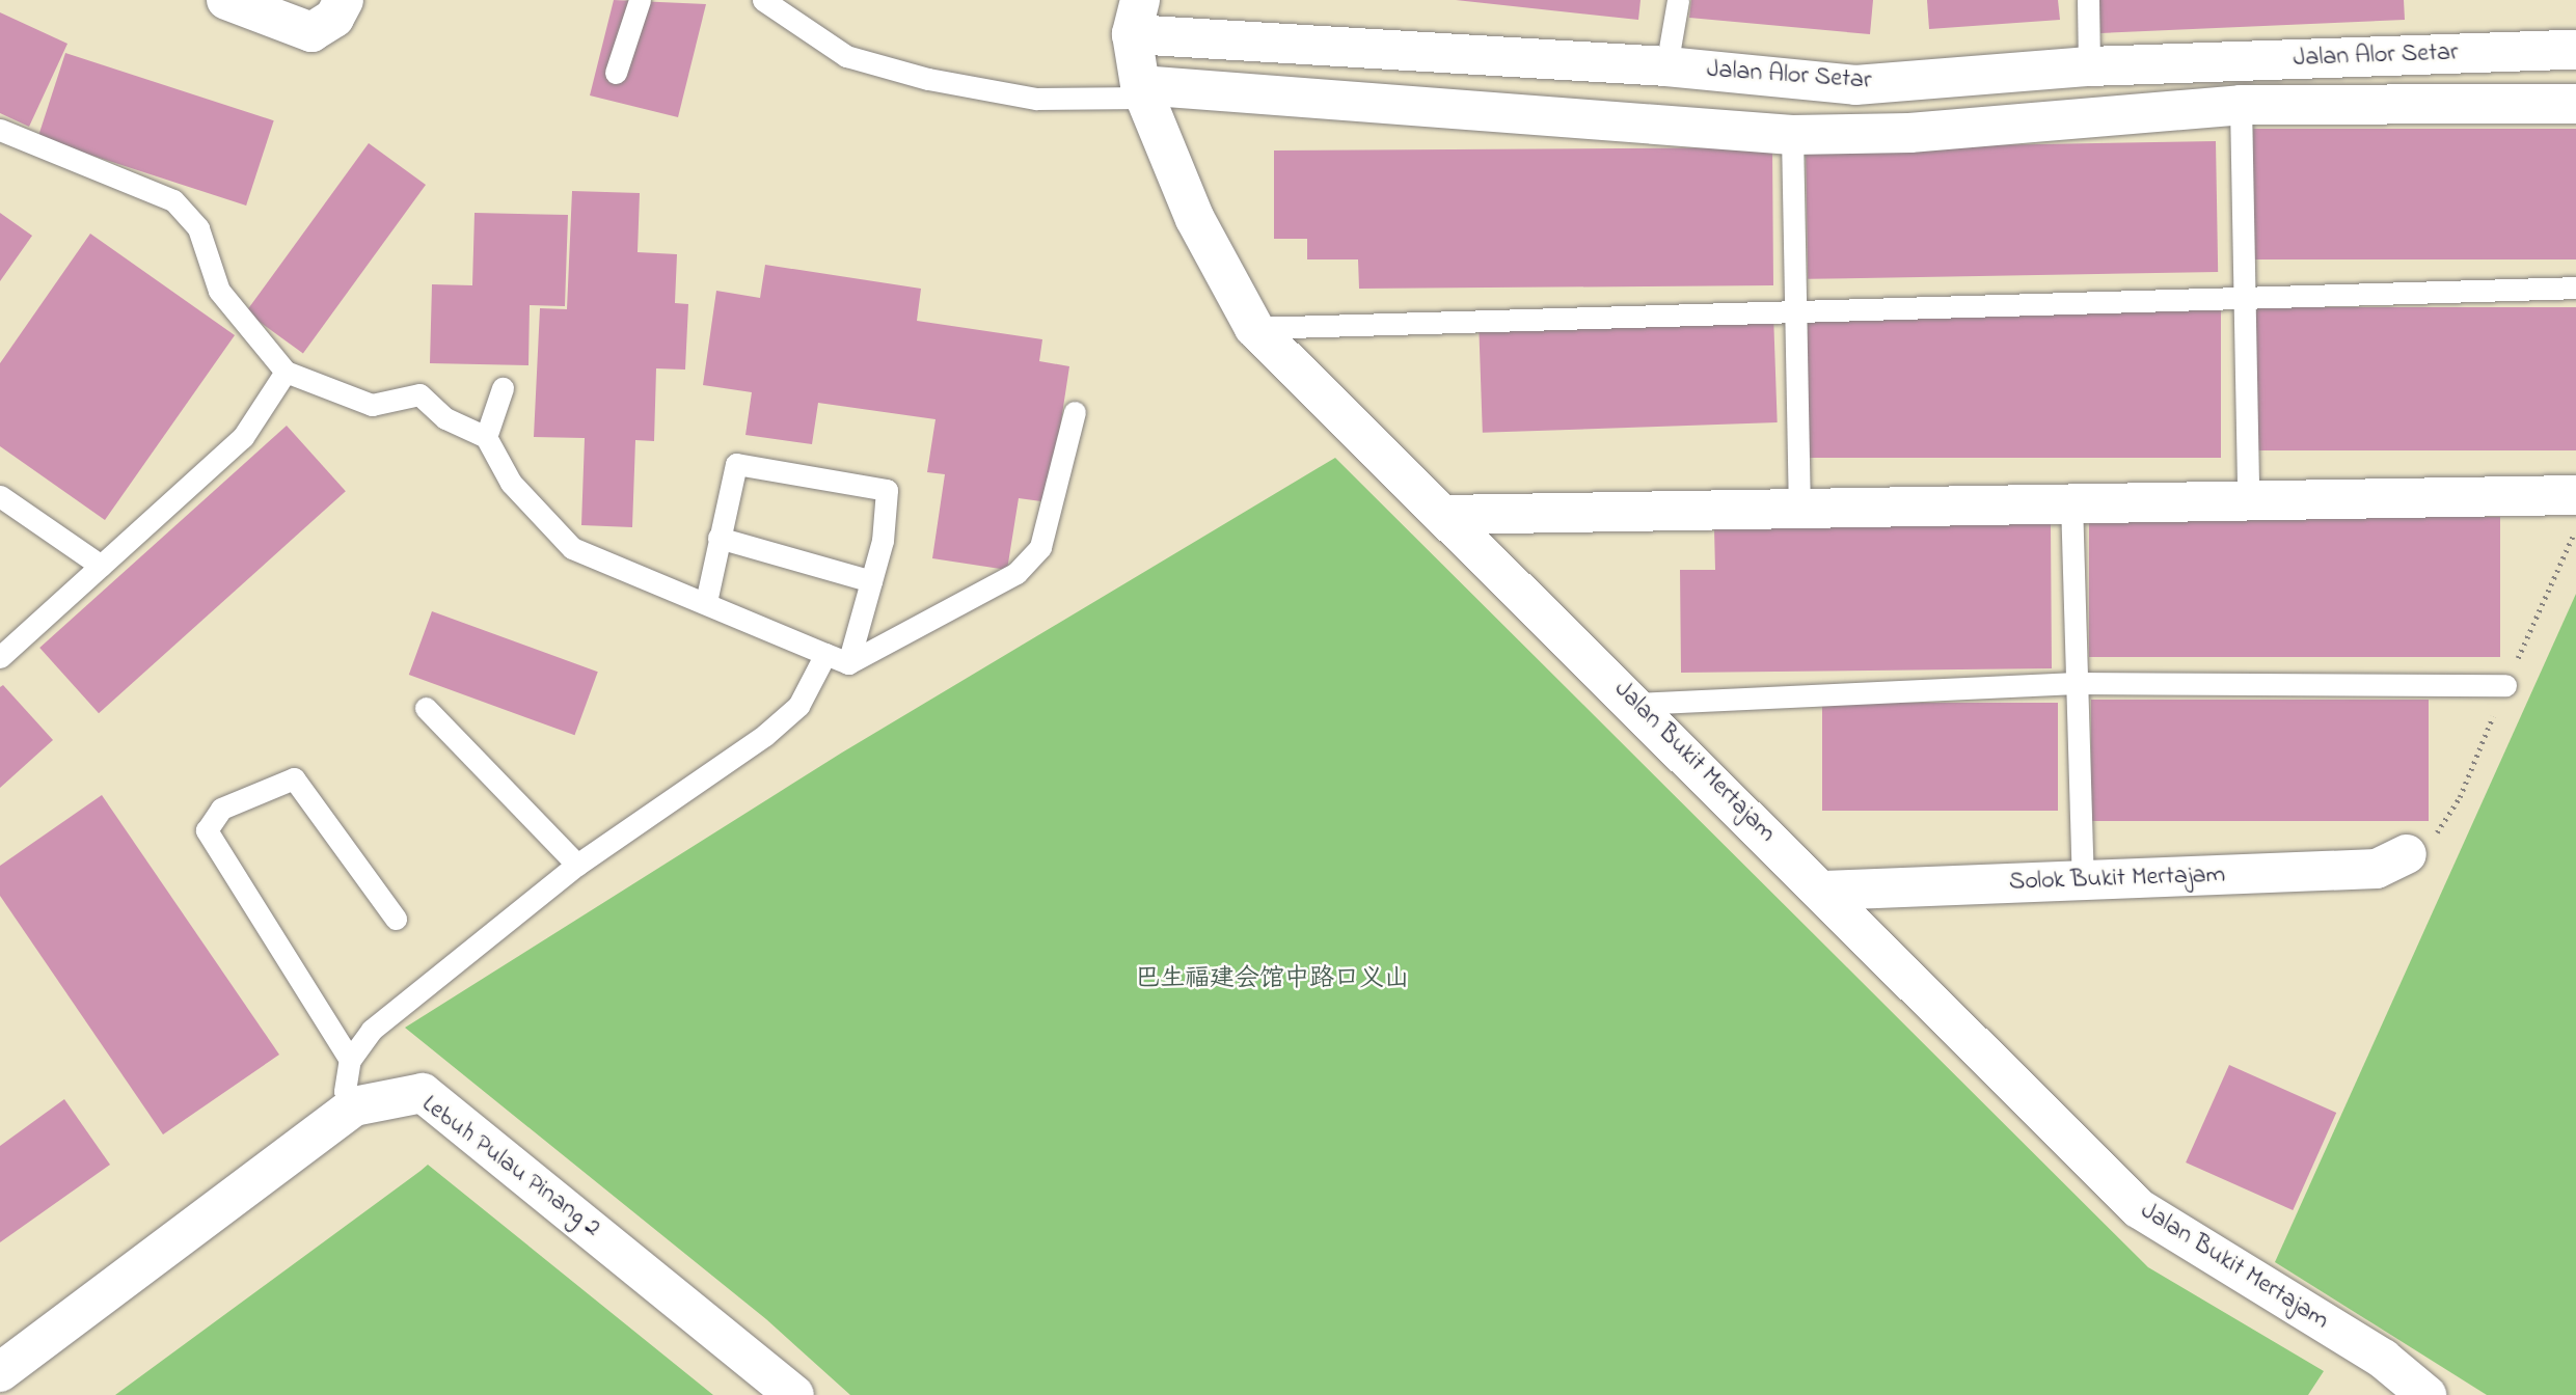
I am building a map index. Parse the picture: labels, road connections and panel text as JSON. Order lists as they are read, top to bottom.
{
  "streets": {
    "street": [
      "Jalan Alor Setar",
      "Jalan Bukit Mertajam",
      "Solok Bukit Mertajam",
      "Lebuh Pulau Pinang 2"
    ]
  },
  "crossings": [
    ["Jalan Alor Setar", "Jalan Bukit Mertajam"],
    ["Jalan Bukit Mertajam", "Solok Bukit Mertajam"]
  ],
  "parks": ["巴生福建会馆中路口义山"]
}
